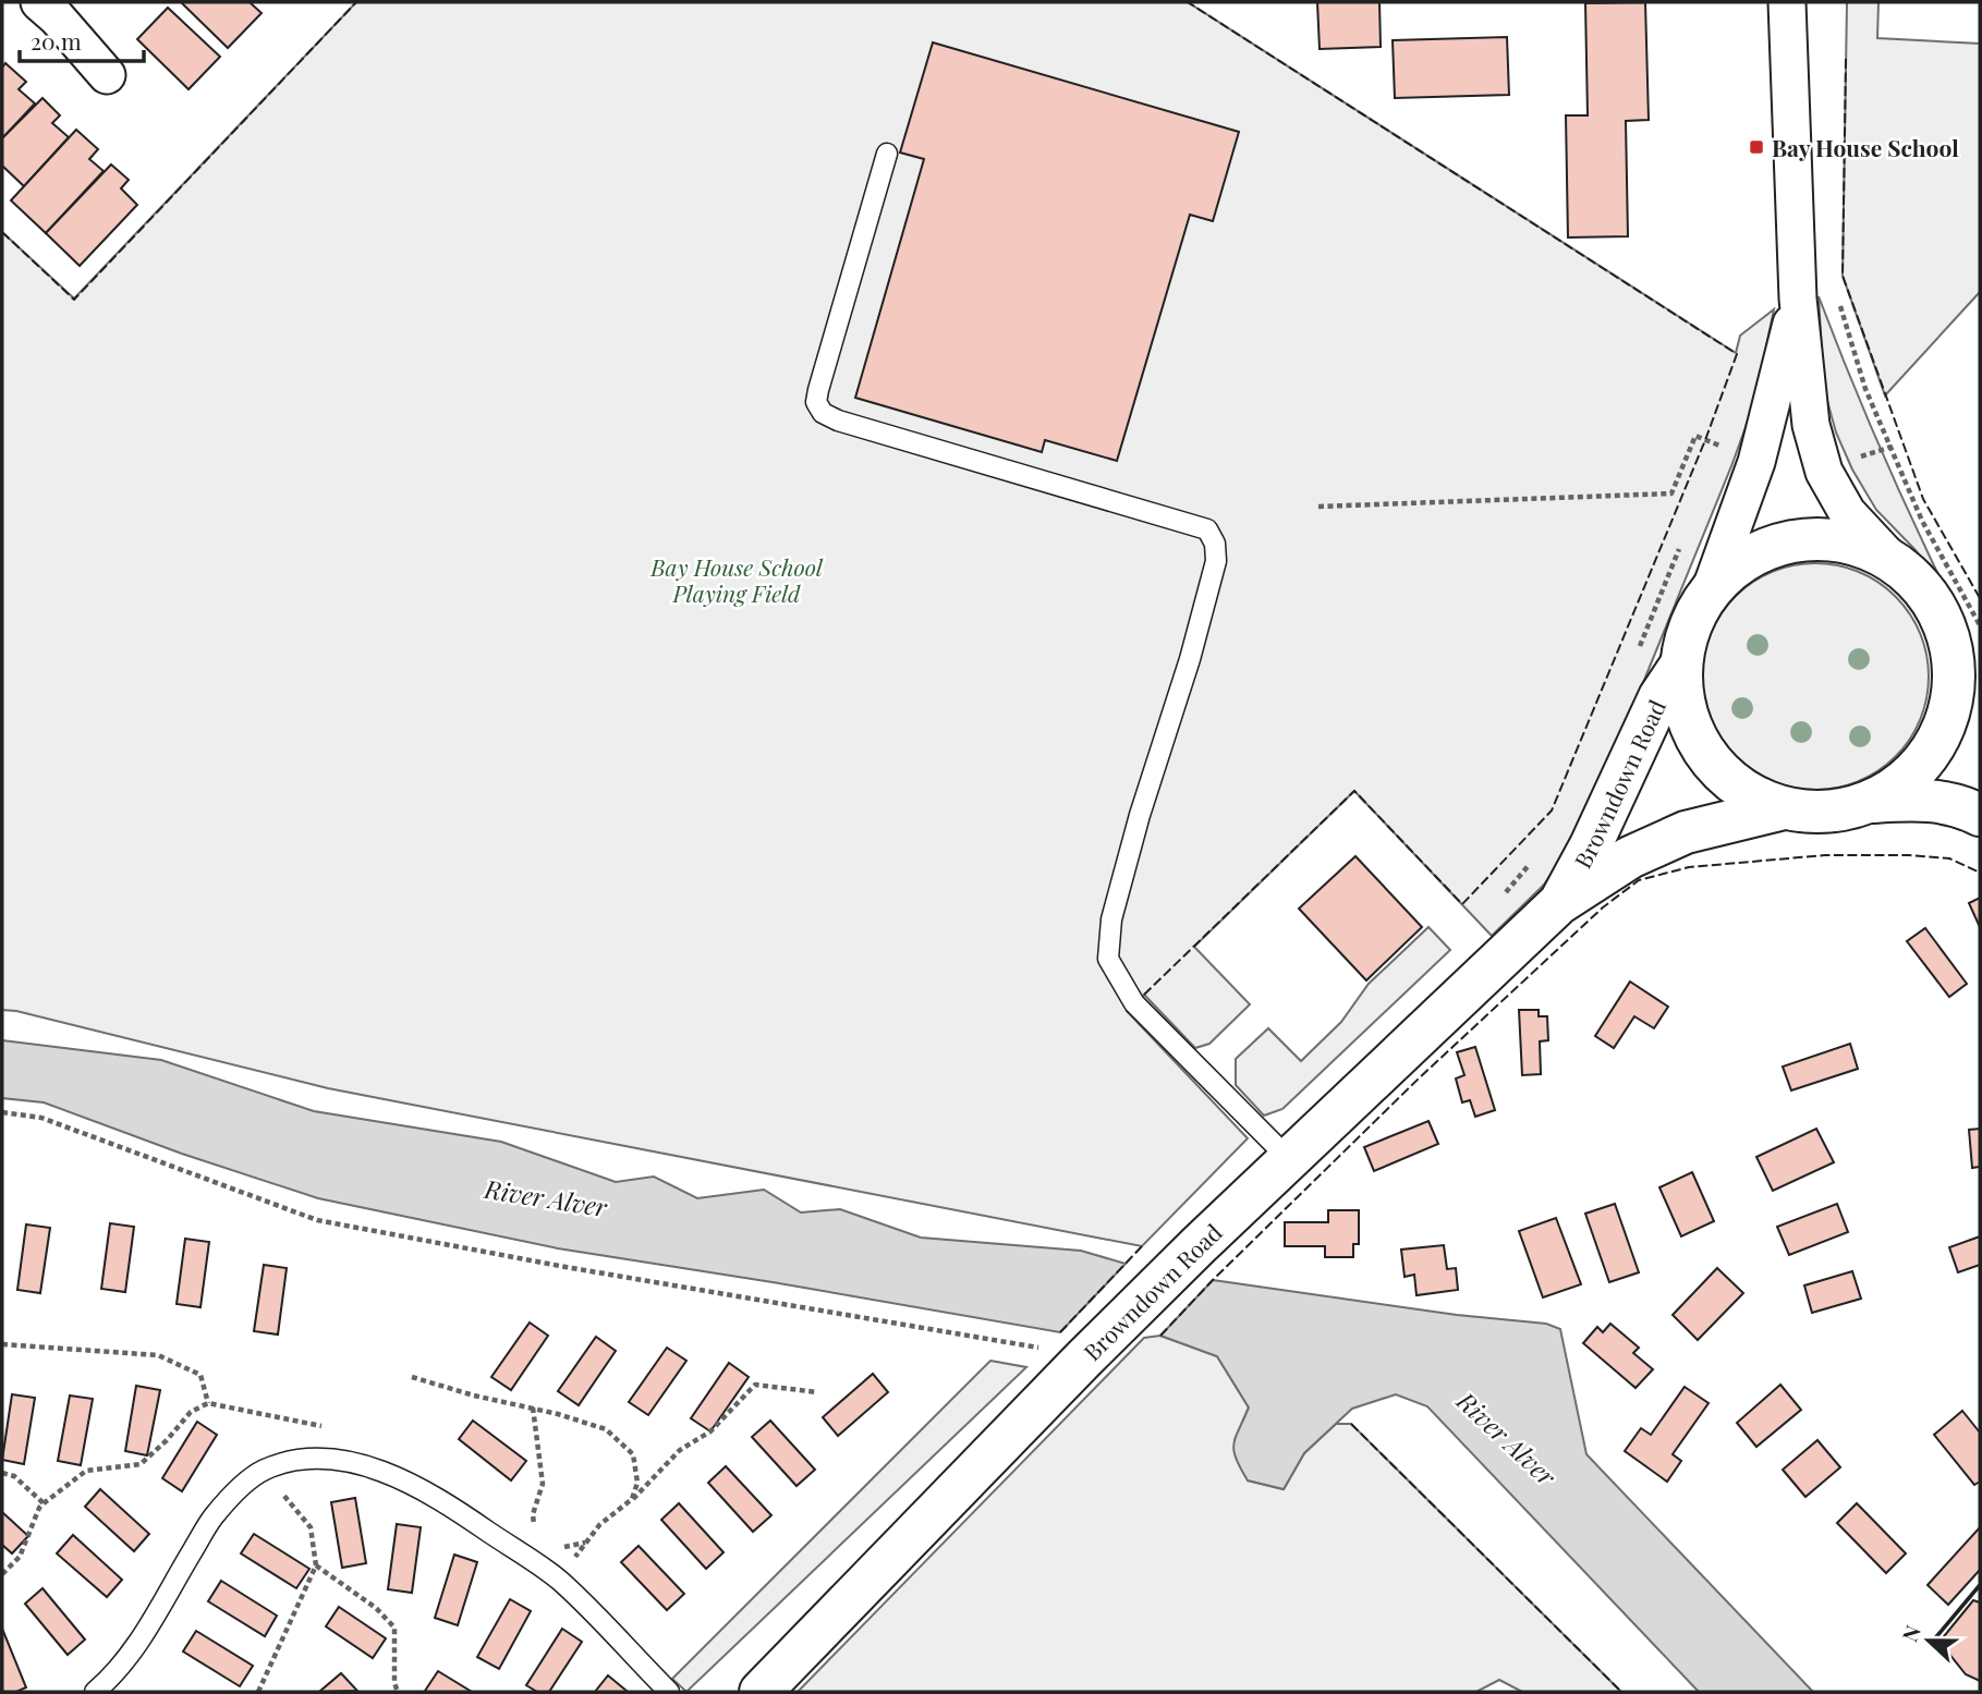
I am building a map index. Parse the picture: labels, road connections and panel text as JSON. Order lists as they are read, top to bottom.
{
  "streets": {
    "street": ["Browndown Road"]
  },
  "water": ["River Alver"],
  "parks": ["Bay House School Playing Field"],
  "places": {
    "transit": ["Bay House School"]
  },
  "scale_bar": "20 m",
  "north": "left"
}
